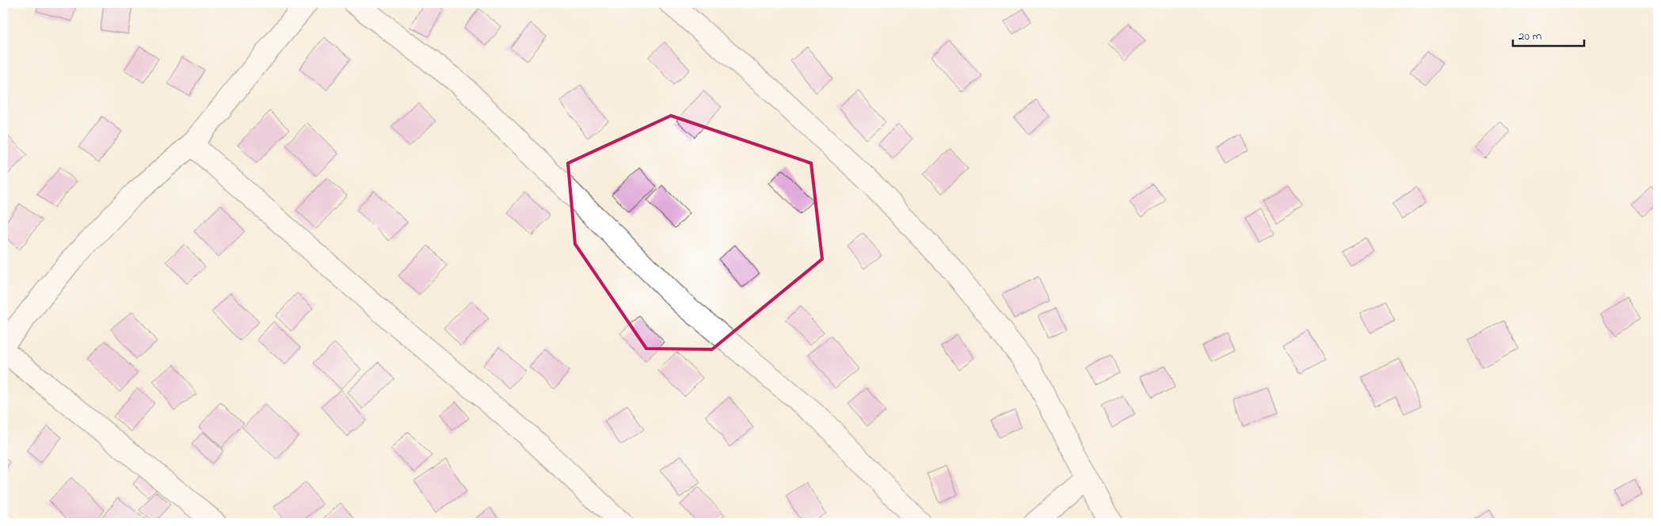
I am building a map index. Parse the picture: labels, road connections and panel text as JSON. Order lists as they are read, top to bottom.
{
  "scale_bar": "20 m"
}
